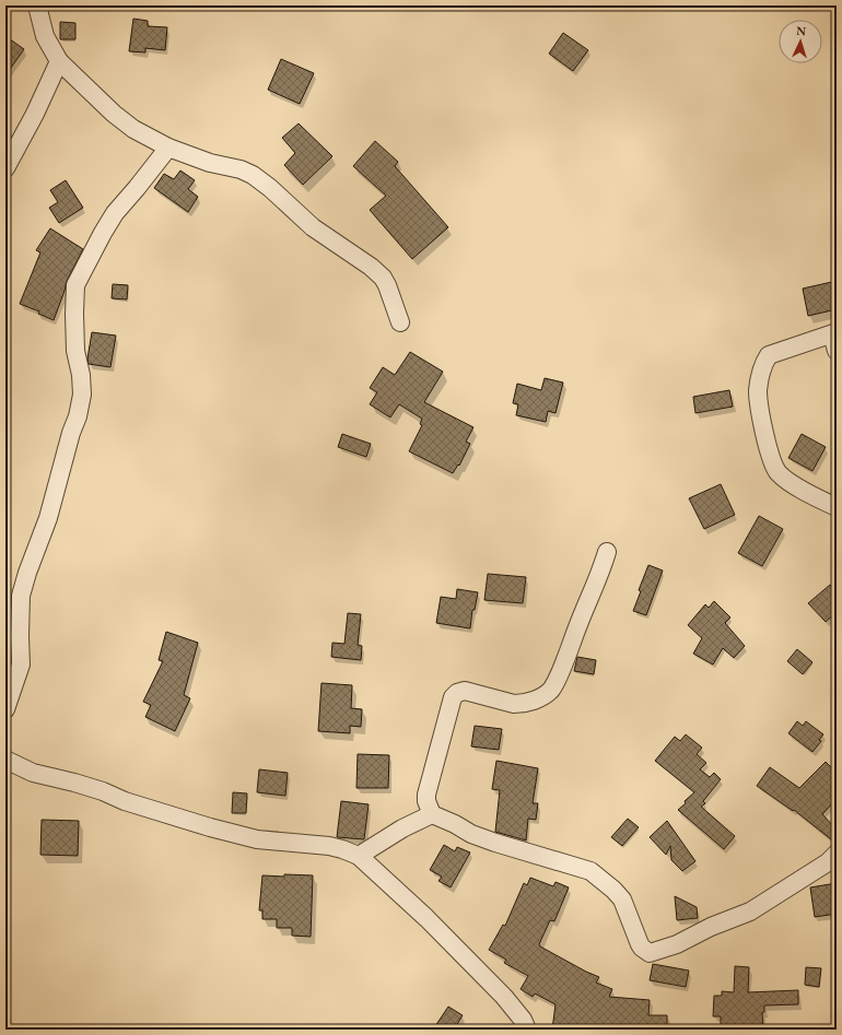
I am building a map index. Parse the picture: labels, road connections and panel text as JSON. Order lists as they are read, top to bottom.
{
  "north": "top"
}
